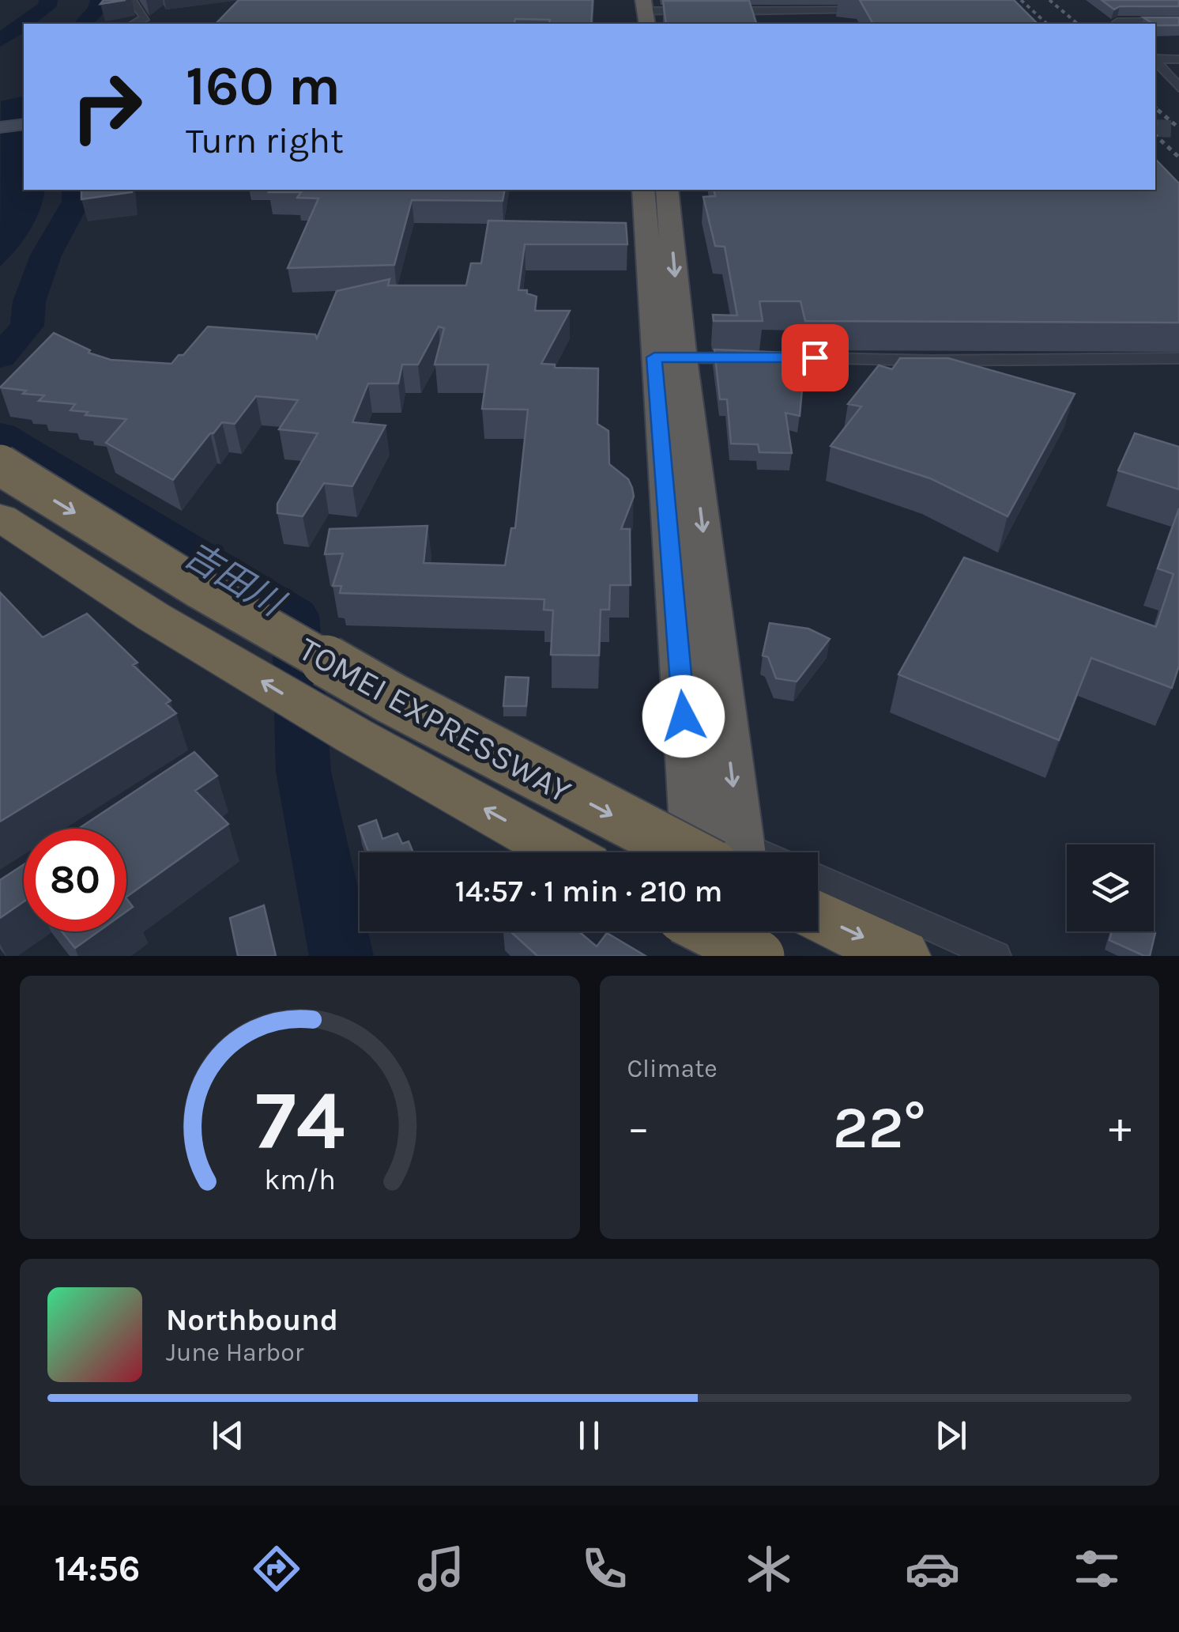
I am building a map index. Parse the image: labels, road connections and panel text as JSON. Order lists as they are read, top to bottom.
{
  "streets": {
    "highway": ["TOMEI EXPRESSWAY"]
  },
  "water": ["吉田川"],
  "page": {
    "turn": ["160 m", "Turn right"],
    "limit": "80",
    "trip": "14:57 · 1 min · 210 m",
    "tile": "Climate",
    "heat": ["−", "22°", "+"],
    "song": ["Northbound", "June Harbor"],
    "tabs": "14:56",
    "gauge": ["74", "km/h"]
  }
}
